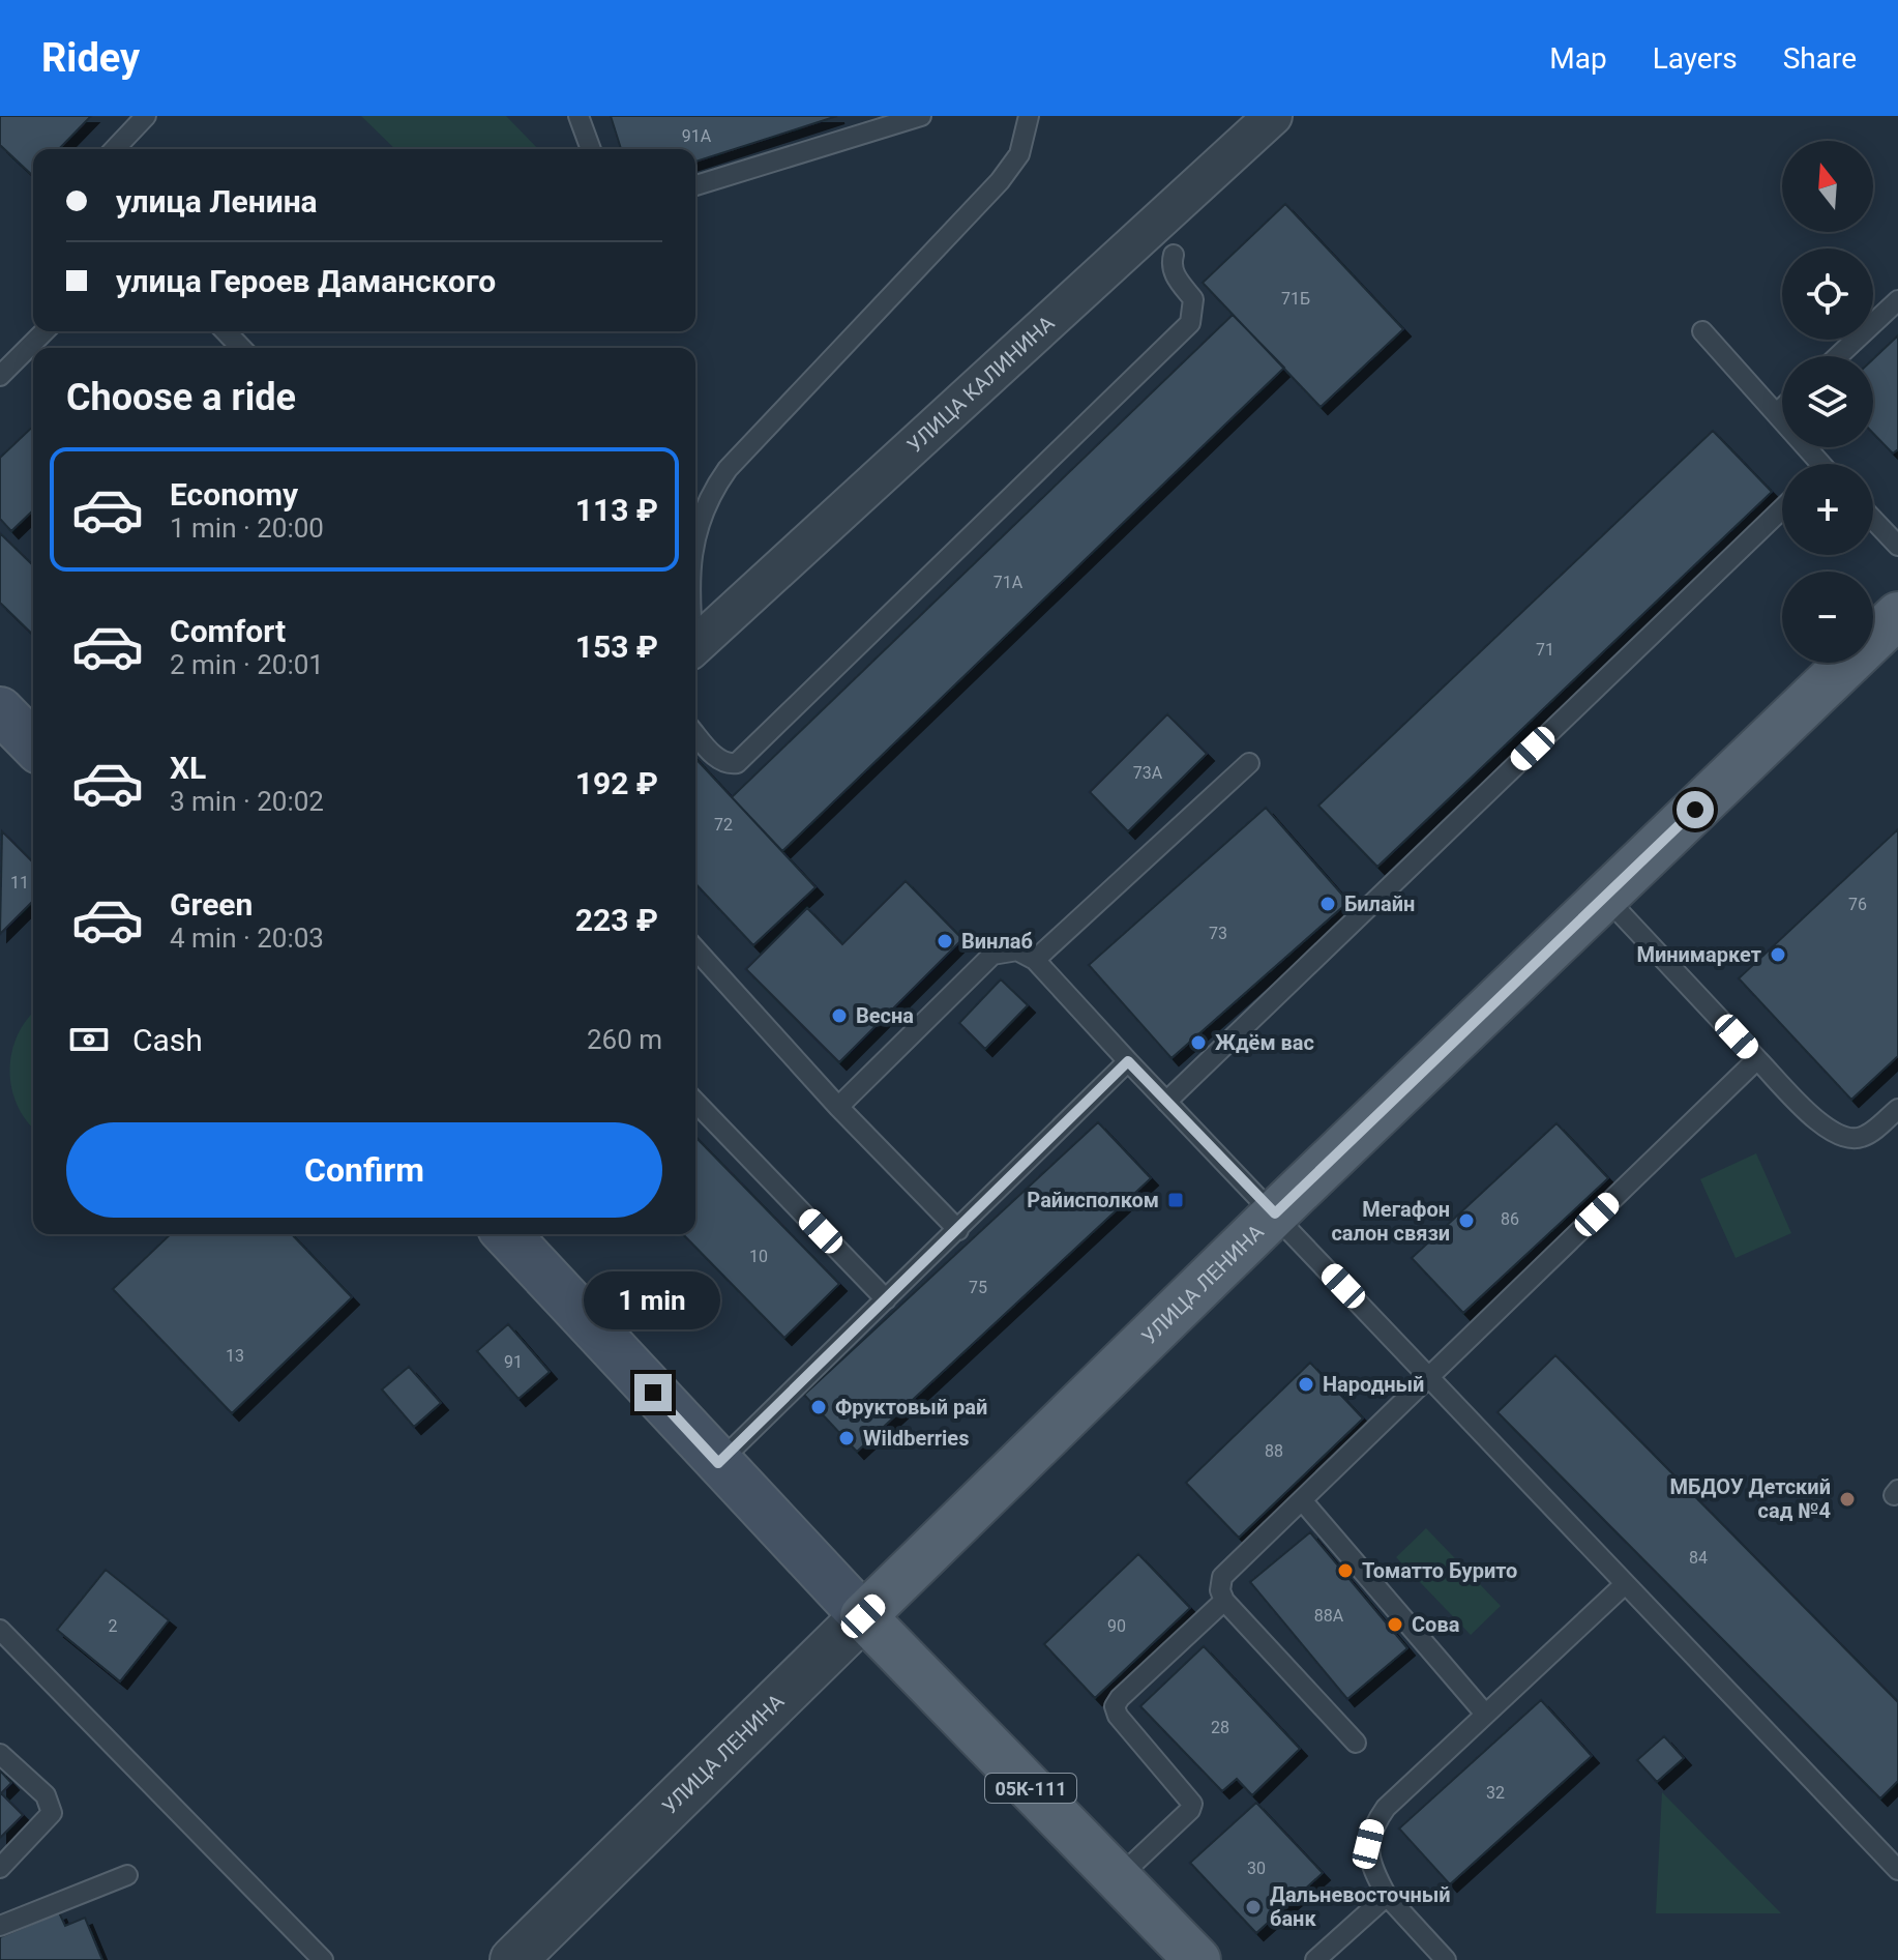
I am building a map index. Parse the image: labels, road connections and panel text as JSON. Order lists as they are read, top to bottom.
{
  "streets": {
    "main road": ["УЛИЦА ЛЕНИНА", "05К-111"],
    "street": ["УЛИЦА КАЛИНИНА"]
  },
  "crossings": [
    ["УЛИЦА ЛЕНИНА", "05К-111"]
  ],
  "places": {
    "other": [
      "Билайн",
      "Винлаб",
      "Минимаркет",
      "Весна",
      "Ждём вас",
      "Мегафон салон связи",
      "Народный",
      "Фруктовый рай",
      "Wildberries",
      "МБДОУ Детский сад №4",
      "Томатто Бурито",
      "Сова",
      "Дальневосточный банк"
    ],
    "transit": ["Райисполком"]
  },
  "house_numbers": [
    "91А",
    "71Б",
    "71А",
    "71",
    "73А",
    "72",
    "11",
    "76",
    "73",
    "86",
    "10",
    "75",
    "13",
    "91",
    "88",
    "84",
    "88А",
    "2",
    "90",
    "28",
    "32",
    "30"
  ],
  "north": "top",
  "page": {
    "header": "Ridey",
    "nav": ["Map", "Layers", "Share"],
    "map_buttons": ["+", "−"],
    "banner": ["улица Ленина", "улица Героев Даманского"],
    "heading": "Choose a ride",
    "list": [
      {
        "name": "Economy",
        "note": "1 min · 20:00",
        "value": "113 ₽"
      },
      {
        "name": "Comfort",
        "note": "2 min · 20:01",
        "value": "153 ₽"
      },
      {
        "name": "XL",
        "note": "3 min · 20:02",
        "value": "192 ₽"
      },
      {
        "name": "Green",
        "note": "4 min · 20:03",
        "value": "223 ₽"
      }
    ],
    "pay": ["Cash", "260 m"],
    "buttons": "Confirm",
    "bubble": "1 min"
  }
}
